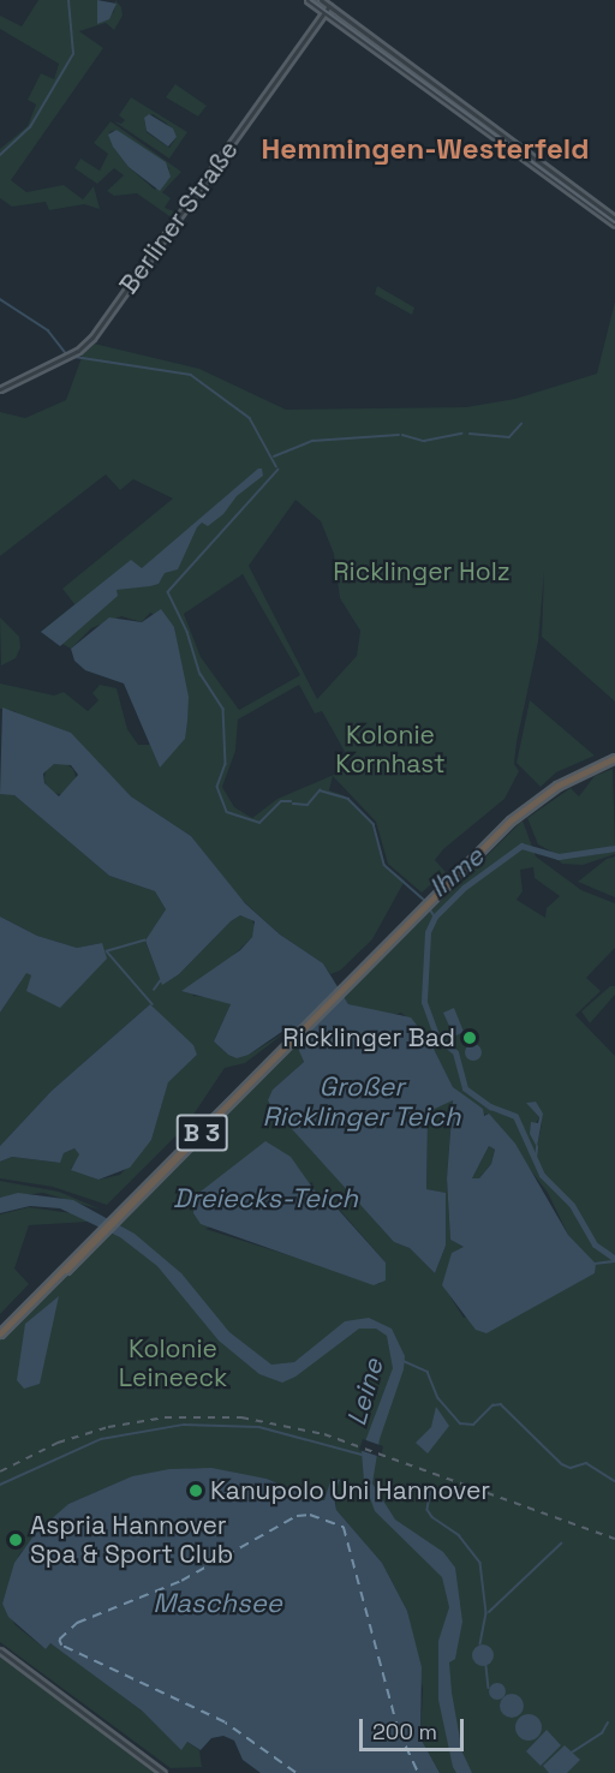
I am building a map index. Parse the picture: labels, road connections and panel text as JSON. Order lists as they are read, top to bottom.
{
  "streets": {
    "highway": ["B 3"],
    "street": ["Berliner Straße"]
  },
  "districts": ["Hemmingen-Westerfeld"],
  "water": [
    "Ihme",
    "Großer Ricklinger Teich",
    "Dreiecks-Teich",
    "Leine",
    "Maschsee"
  ],
  "parks": ["Ricklinger Holz", "Kolonie Kornhast", "Kolonie Leineeck"],
  "places": ["Ricklinger Bad", "Kanupolo Uni Hannover", "Aspria Hannover Spa & Sport Club"],
  "scale_bar": "200 m"
}
